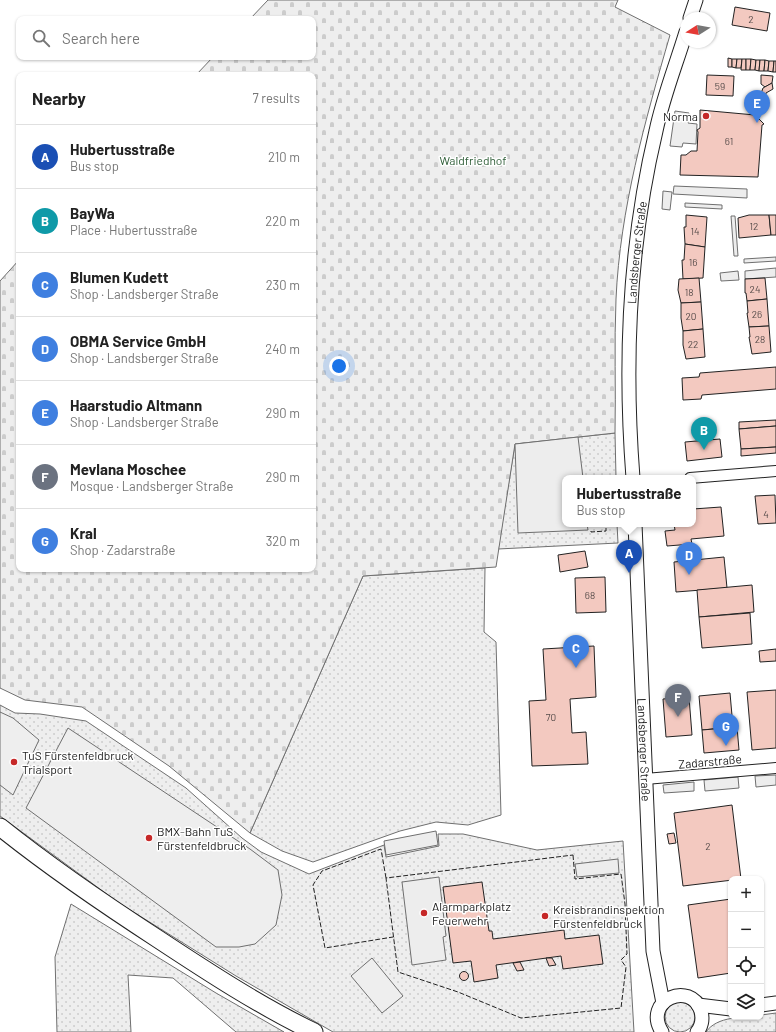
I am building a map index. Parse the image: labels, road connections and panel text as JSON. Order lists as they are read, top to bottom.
{
  "streets": {
    "street": ["Landsberger Straße", "Zadarstraße"]
  },
  "crossings": [
    ["Landsberger Straße", "Zadarstraße"]
  ],
  "parks": ["Waldfriedhof"],
  "places": [
    "Norma",
    "TuS Fürstenfeldbruck Trialsport",
    "BMX-Bahn TuS Fürstenfeldbruck",
    "Alarmparkplatz Feuerwehr",
    "Kreisbrandinspektion Fürstenfeldbruck"
  ],
  "house_numbers": [
    "2",
    "59",
    "61",
    "12",
    "14",
    "16",
    "24",
    "18",
    "26",
    "20",
    "28",
    "22",
    "4",
    "68",
    "70",
    "2"
  ],
  "north": "left",
  "page": {
    "search": "Search here",
    "heading": ["Nearby", "7 results"],
    "pins": [
      "E",
      "B",
      "A",
      "D",
      "C",
      "F",
      "G"
    ],
    "list": [
      {
        "mark": "A",
        "name": "Hubertusstraße",
        "note": "Bus stop",
        "value": "210 m"
      },
      {
        "mark": "B",
        "name": "BayWa",
        "note": "Place · Hubertusstraße",
        "value": "220 m"
      },
      {
        "mark": "C",
        "name": "Blumen Kudett",
        "note": "Shop · Landsberger Straße",
        "value": "230 m"
      },
      {
        "mark": "D",
        "name": "OBMA Service GmbH",
        "note": "Shop · Landsberger Straße",
        "value": "240 m"
      },
      {
        "mark": "E",
        "name": "Haarstudio Altmann",
        "note": "Shop · Landsberger Straße",
        "value": "290 m"
      },
      {
        "mark": "F",
        "name": "Mevlana Moschee",
        "note": "Mosque · Landsberger Straße",
        "value": "290 m"
      },
      {
        "mark": "G",
        "name": "Kral",
        "note": "Shop · Zadarstraße",
        "value": "320 m"
      }
    ],
    "popup": ["Hubertusstraße", "Bus stop"],
    "map_buttons": ["+", "−"]
  }
}
